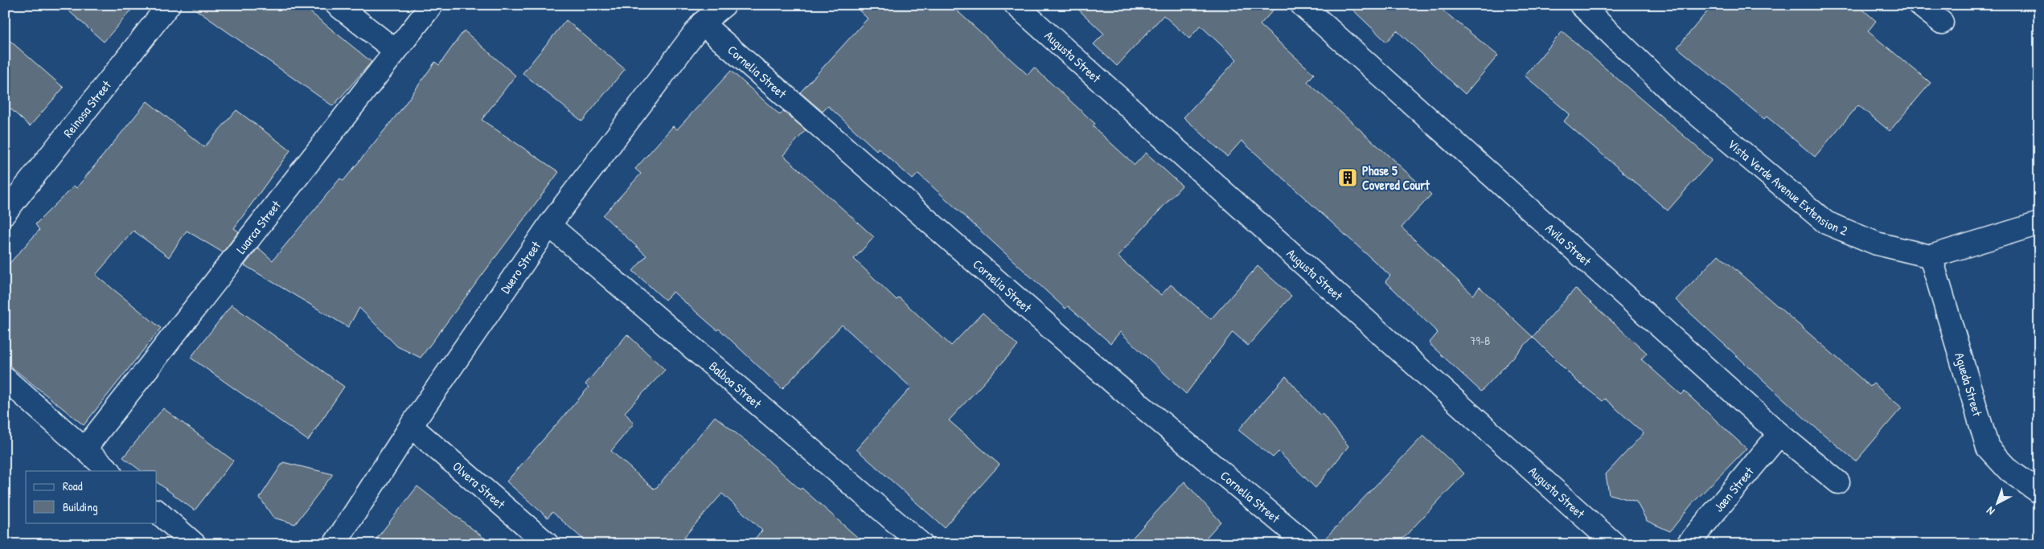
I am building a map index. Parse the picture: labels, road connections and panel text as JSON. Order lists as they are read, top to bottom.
{
  "streets": {
    "street": [
      "Augusta Street",
      "Cornelia Street",
      "Reinosa Street",
      "Vista Verde Avenue Extension 2",
      "Luarca Street",
      "Avila Street",
      "Duero Street",
      "Balboa Street",
      "Agueda Street",
      "Olvera Street",
      "Jaen Street"
    ]
  },
  "crossings": [
    ["Cornelia Street", "Duero Street"],
    ["Vista Verde Avenue Extension 2", "Agueda Street"],
    ["Avila Street", "Jaen Street"],
    ["Duero Street", "Balboa Street"],
    ["Duero Street", "Olvera Street"]
  ],
  "places": {
    "building": ["Phase 5 Covered Court"]
  },
  "house_numbers": ["79-B"],
  "legend": ["Road", "Building"],
  "north": "bottom left"
}
